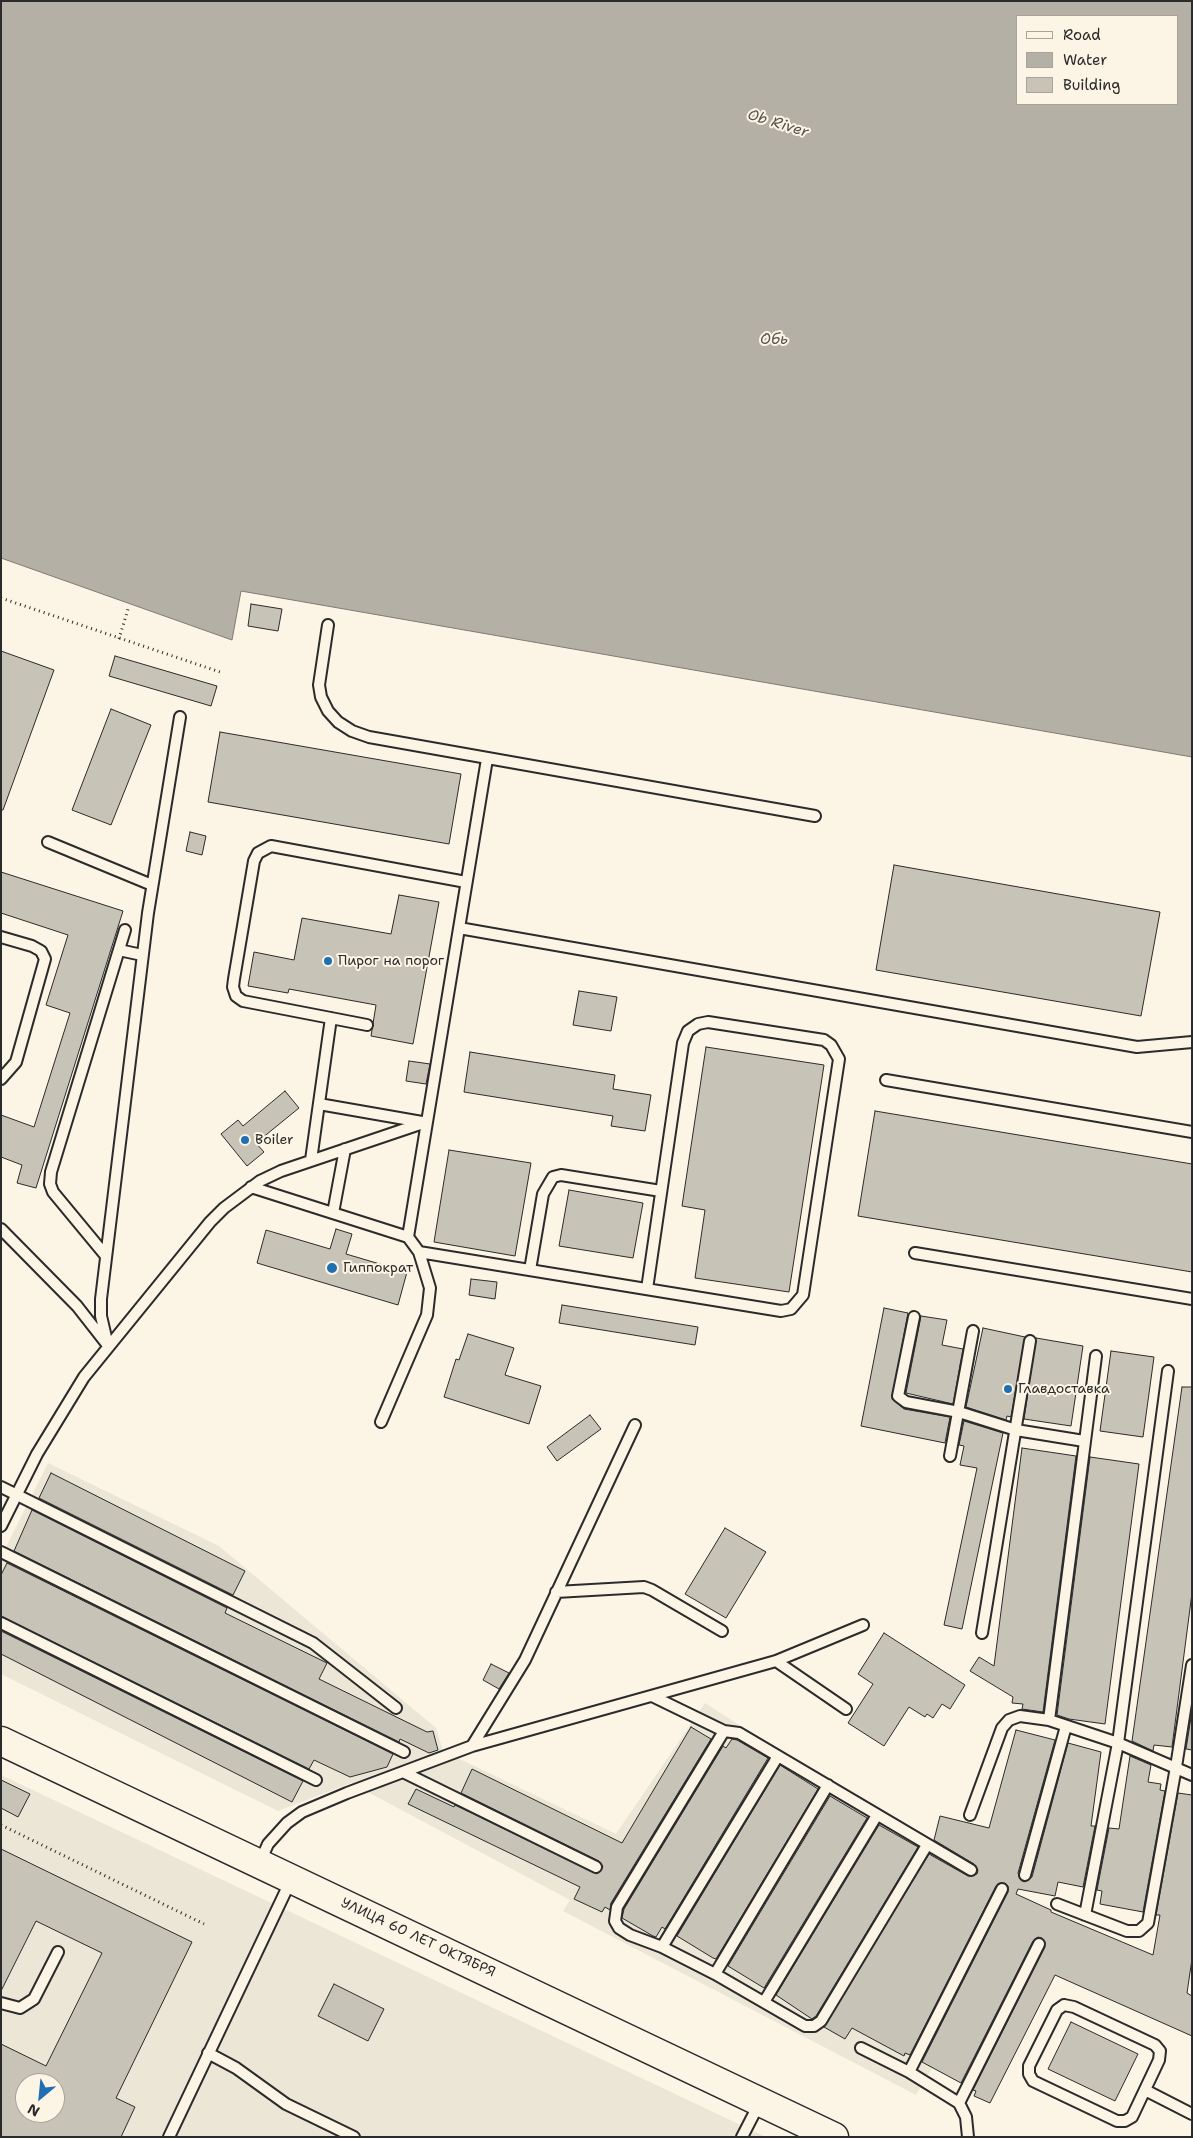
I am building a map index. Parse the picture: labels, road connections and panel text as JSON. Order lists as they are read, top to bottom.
{
  "streets": {
    "main road": ["УЛИЦА 60 ЛЕТ ОКТЯБРЯ"]
  },
  "water": ["Ob River", "Обь"],
  "places": [
    "Пирог на порог",
    "Boiler",
    "Гиппократ",
    "Главдоставка"
  ],
  "legend": ["Road", "Water", "Building"],
  "north": "bottom left"
}
